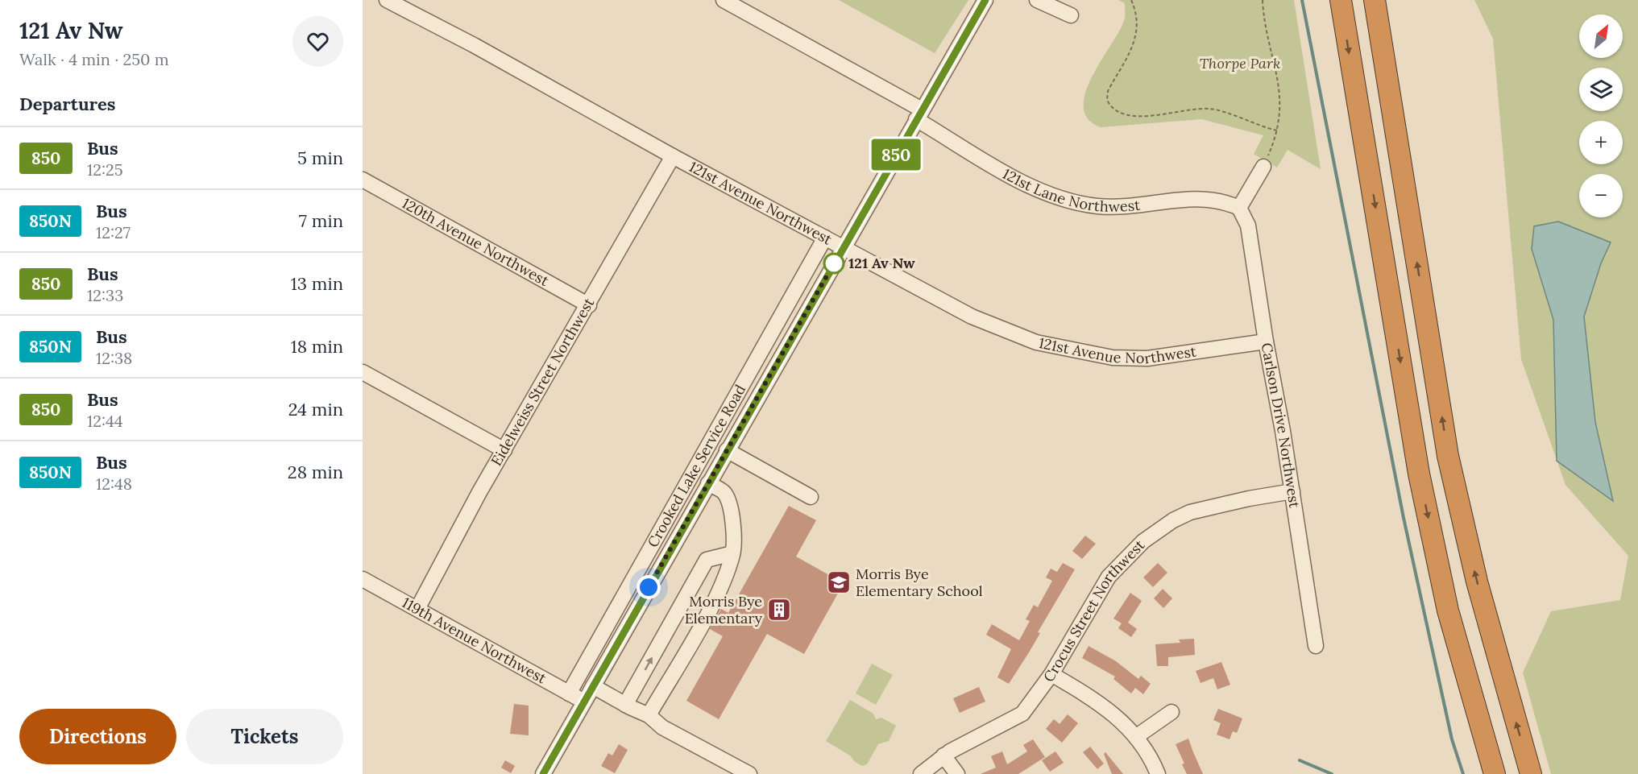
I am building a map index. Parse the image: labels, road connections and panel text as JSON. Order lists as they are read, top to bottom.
{
  "streets": {
    "street": [
      "121st Lane Northwest",
      "121st Avenue Northwest",
      "120th Avenue Northwest",
      "Eidelweiss Street Northwest",
      "Carlson Drive Northwest",
      "Crooked Lake Service Road",
      "Crocus Street Northwest",
      "119th Avenue Northwest"
    ]
  },
  "crossings": [
    ["121st Lane Northwest", "Carlson Drive Northwest"],
    ["121st Avenue Northwest", "Eidelweiss Street Northwest"],
    ["121st Avenue Northwest", "Carlson Drive Northwest"],
    ["121st Avenue Northwest", "Crooked Lake Service Road"],
    ["120th Avenue Northwest", "Eidelweiss Street Northwest"],
    ["Eidelweiss Street Northwest", "119th Avenue Northwest"],
    ["Carlson Drive Northwest", "Crocus Street Northwest"],
    ["Crooked Lake Service Road", "119th Avenue Northwest"]
  ],
  "parks": ["Thorpe Park"],
  "places": {
    "other": ["121 Av Nw"],
    "school or university": ["Morris Bye Elementary School"],
    "building": ["Morris Bye Elementary"]
  },
  "lines": ["bus line 850"],
  "north": "top right",
  "page": {
    "heading": [
      ["121 Av Nw", "Walk · 4 min · 250 m"],
      "Departures"
    ],
    "on_map": "850",
    "map_buttons": ["+", "−"],
    "list": [
      {
        "mark": "850",
        "name": "Bus",
        "note": "12:25",
        "value": "5 min"
      },
      {
        "mark": "850N",
        "name": "Bus",
        "note": "12:27",
        "value": "7 min"
      },
      {
        "mark": "850",
        "name": "Bus",
        "note": "12:33",
        "value": "13 min"
      },
      {
        "mark": "850N",
        "name": "Bus",
        "note": "12:38",
        "value": "18 min"
      },
      {
        "mark": "850",
        "name": "Bus",
        "note": "12:44",
        "value": "24 min"
      },
      {
        "mark": "850N",
        "name": "Bus",
        "note": "12:48",
        "value": "28 min"
      }
    ],
    "buttons": ["Directions", "Tickets"]
  }
}
